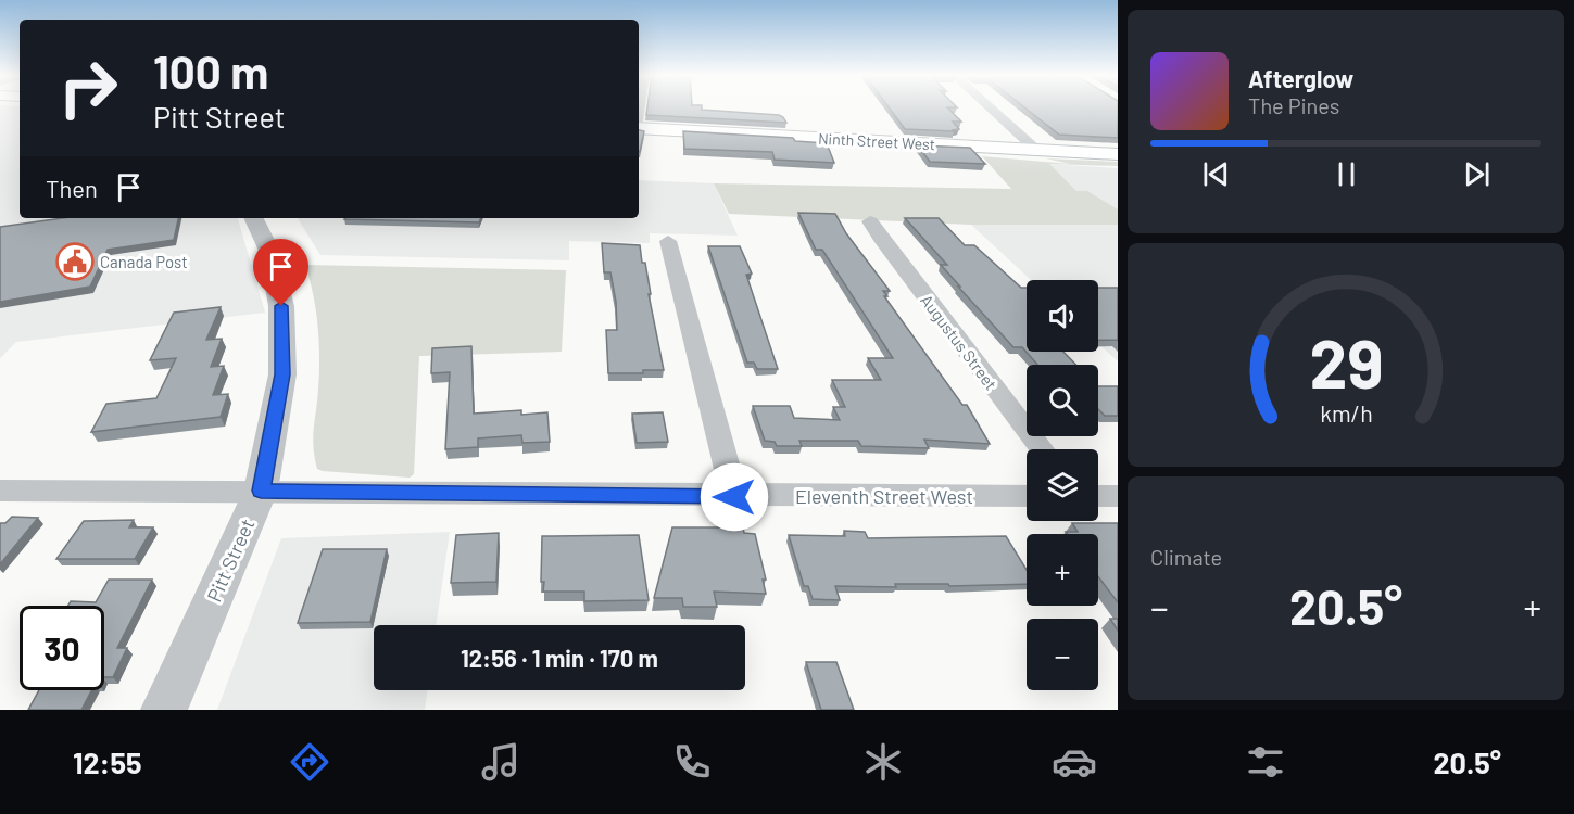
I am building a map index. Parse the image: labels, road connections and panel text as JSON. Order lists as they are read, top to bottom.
{
  "streets": {
    "main road": ["Ninth Street West"],
    "street": ["Augustus Street", "Eleventh Street West", "Pitt Street"]
  },
  "crossings": [
    ["Eleventh Street West", "Pitt Street"]
  ],
  "places": {
    "public building": ["Canada Post"]
  },
  "page": {
    "turn": ["100 m", "Pitt Street"],
    "song": ["Afterglow", "The Pines"],
    "then": "Then",
    "map_buttons": ["+", "−"],
    "tile": "Climate",
    "heat": ["−", "20.5°", "+"],
    "limit": "30",
    "trip": "12:56 · 1 min · 170 m",
    "tabs": ["12:55", "20.5°"],
    "gauge": ["29", "km/h"]
  }
}
